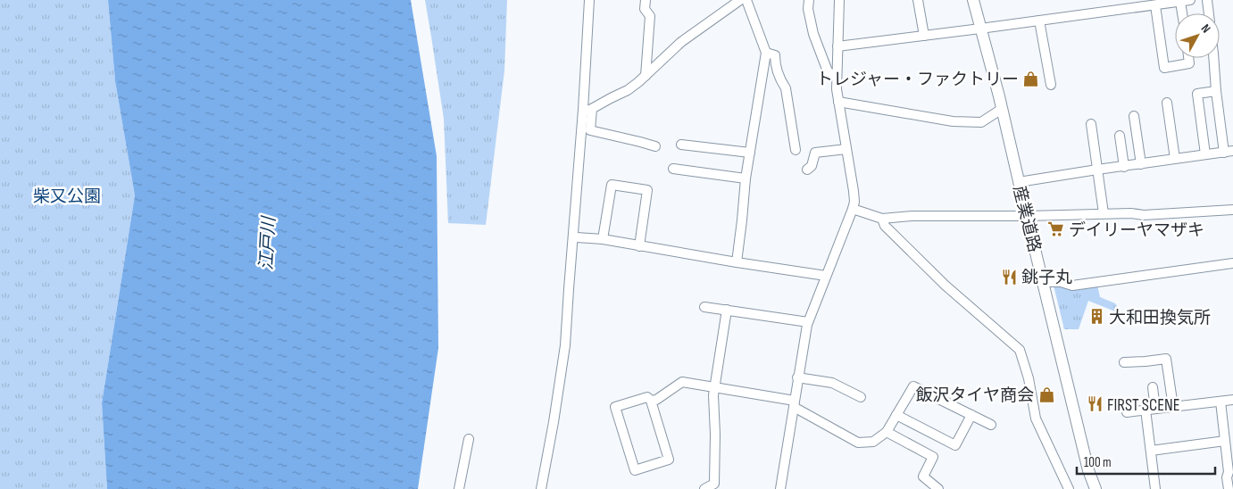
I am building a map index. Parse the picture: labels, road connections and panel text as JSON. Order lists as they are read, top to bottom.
{
  "streets": {
    "main road": ["産業道路"]
  },
  "water": ["江戸川"],
  "parks": ["柴又公園"],
  "places": {
    "shop": ["トレジャー・ファクトリー", "飯沢タイヤ商会"],
    "supermarket": ["デイリーヤマザキ"],
    "restaurant": ["銚子丸", "FIRST SCENE"],
    "building": ["大和田換気所"]
  },
  "scale_bar": "100 m",
  "north": "top right"
}
